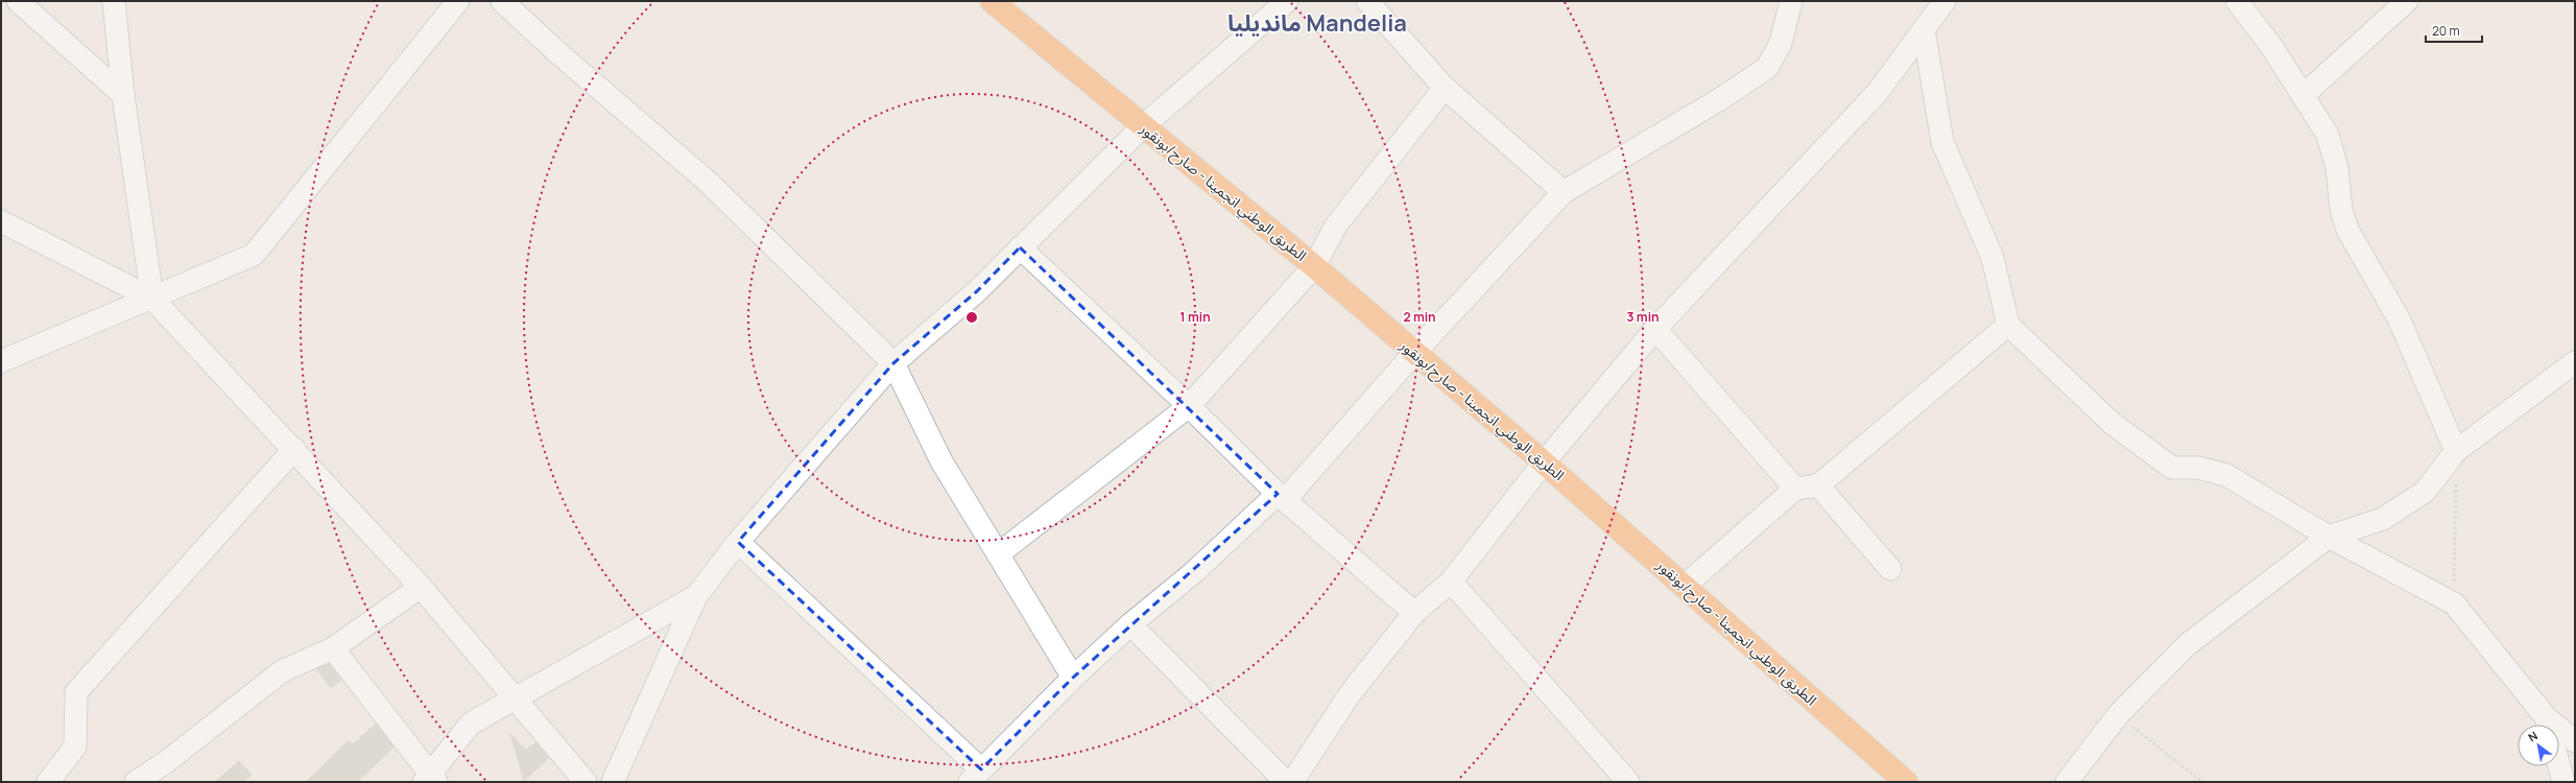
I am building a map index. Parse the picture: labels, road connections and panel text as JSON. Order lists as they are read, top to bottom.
{
  "streets": {
    "highway": ["الطريق الوطني انجمينا - صارح/بونقور"]
  },
  "districts": ["مانديليا Mandelia"],
  "scale_bar": "20 m",
  "north": "top left",
  "rings": ["1 min", "2 min", "3 min"]
}
